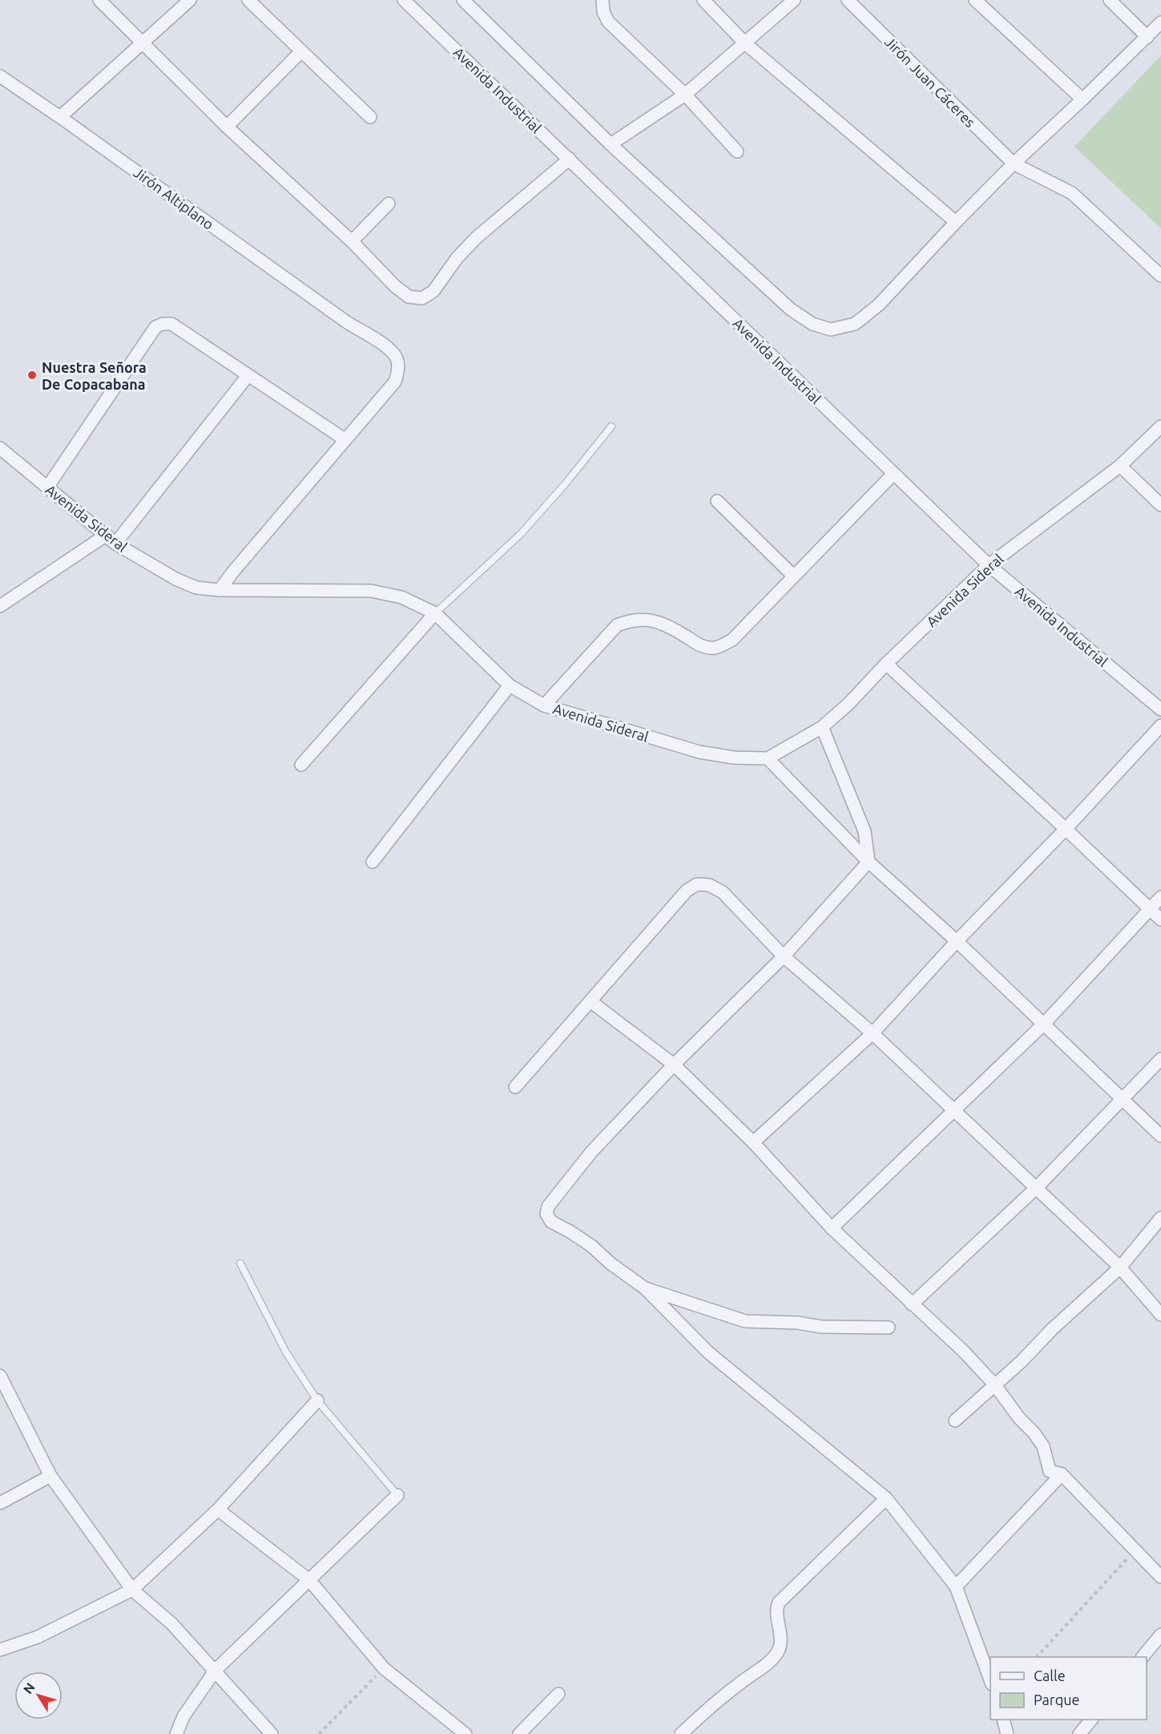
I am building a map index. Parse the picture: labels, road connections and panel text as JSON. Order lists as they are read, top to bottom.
{
  "streets": {
    "street": [
      "Jirón Juan Cáceres",
      "Avenida Industrial",
      "Jirón Altiplano",
      "Avenida Sideral"
    ]
  },
  "crossings": [
    ["Avenida Industrial", "Avenida Sideral"],
    ["Jirón Altiplano", "Avenida Sideral"]
  ],
  "places": ["Nuestra Señora De Copacabana"],
  "legend": ["Calle", "Parque"],
  "north": "top left"
}
